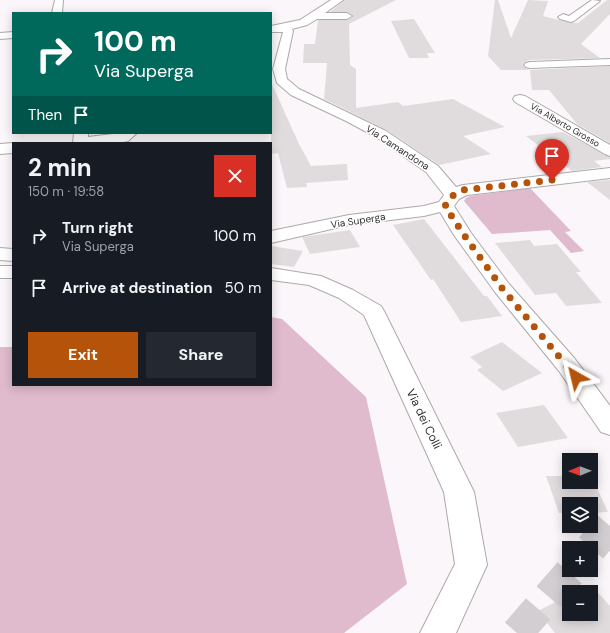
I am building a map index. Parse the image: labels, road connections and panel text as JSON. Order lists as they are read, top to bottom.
{
  "streets": {
    "street": [
      "Via Alberto Grosso",
      "Via Camandona",
      "Via Superga",
      "Via dei Colli"
    ]
  },
  "crossings": [
    ["Via Camandona", "Via Superga"]
  ],
  "north": "left",
  "page": {
    "turn": ["100 m", "Via Superga"],
    "then": "Then",
    "heading": ["2 min", "150 m · 19:58"],
    "list": [
      {
        "name": "Turn right",
        "note": "Via Superga",
        "value": "100 m"
      },
      {
        "name": "Arrive at destination",
        "value": "50 m"
      }
    ],
    "buttons": ["Exit", "Share"],
    "map_buttons": ["+", "−"]
  }
}
